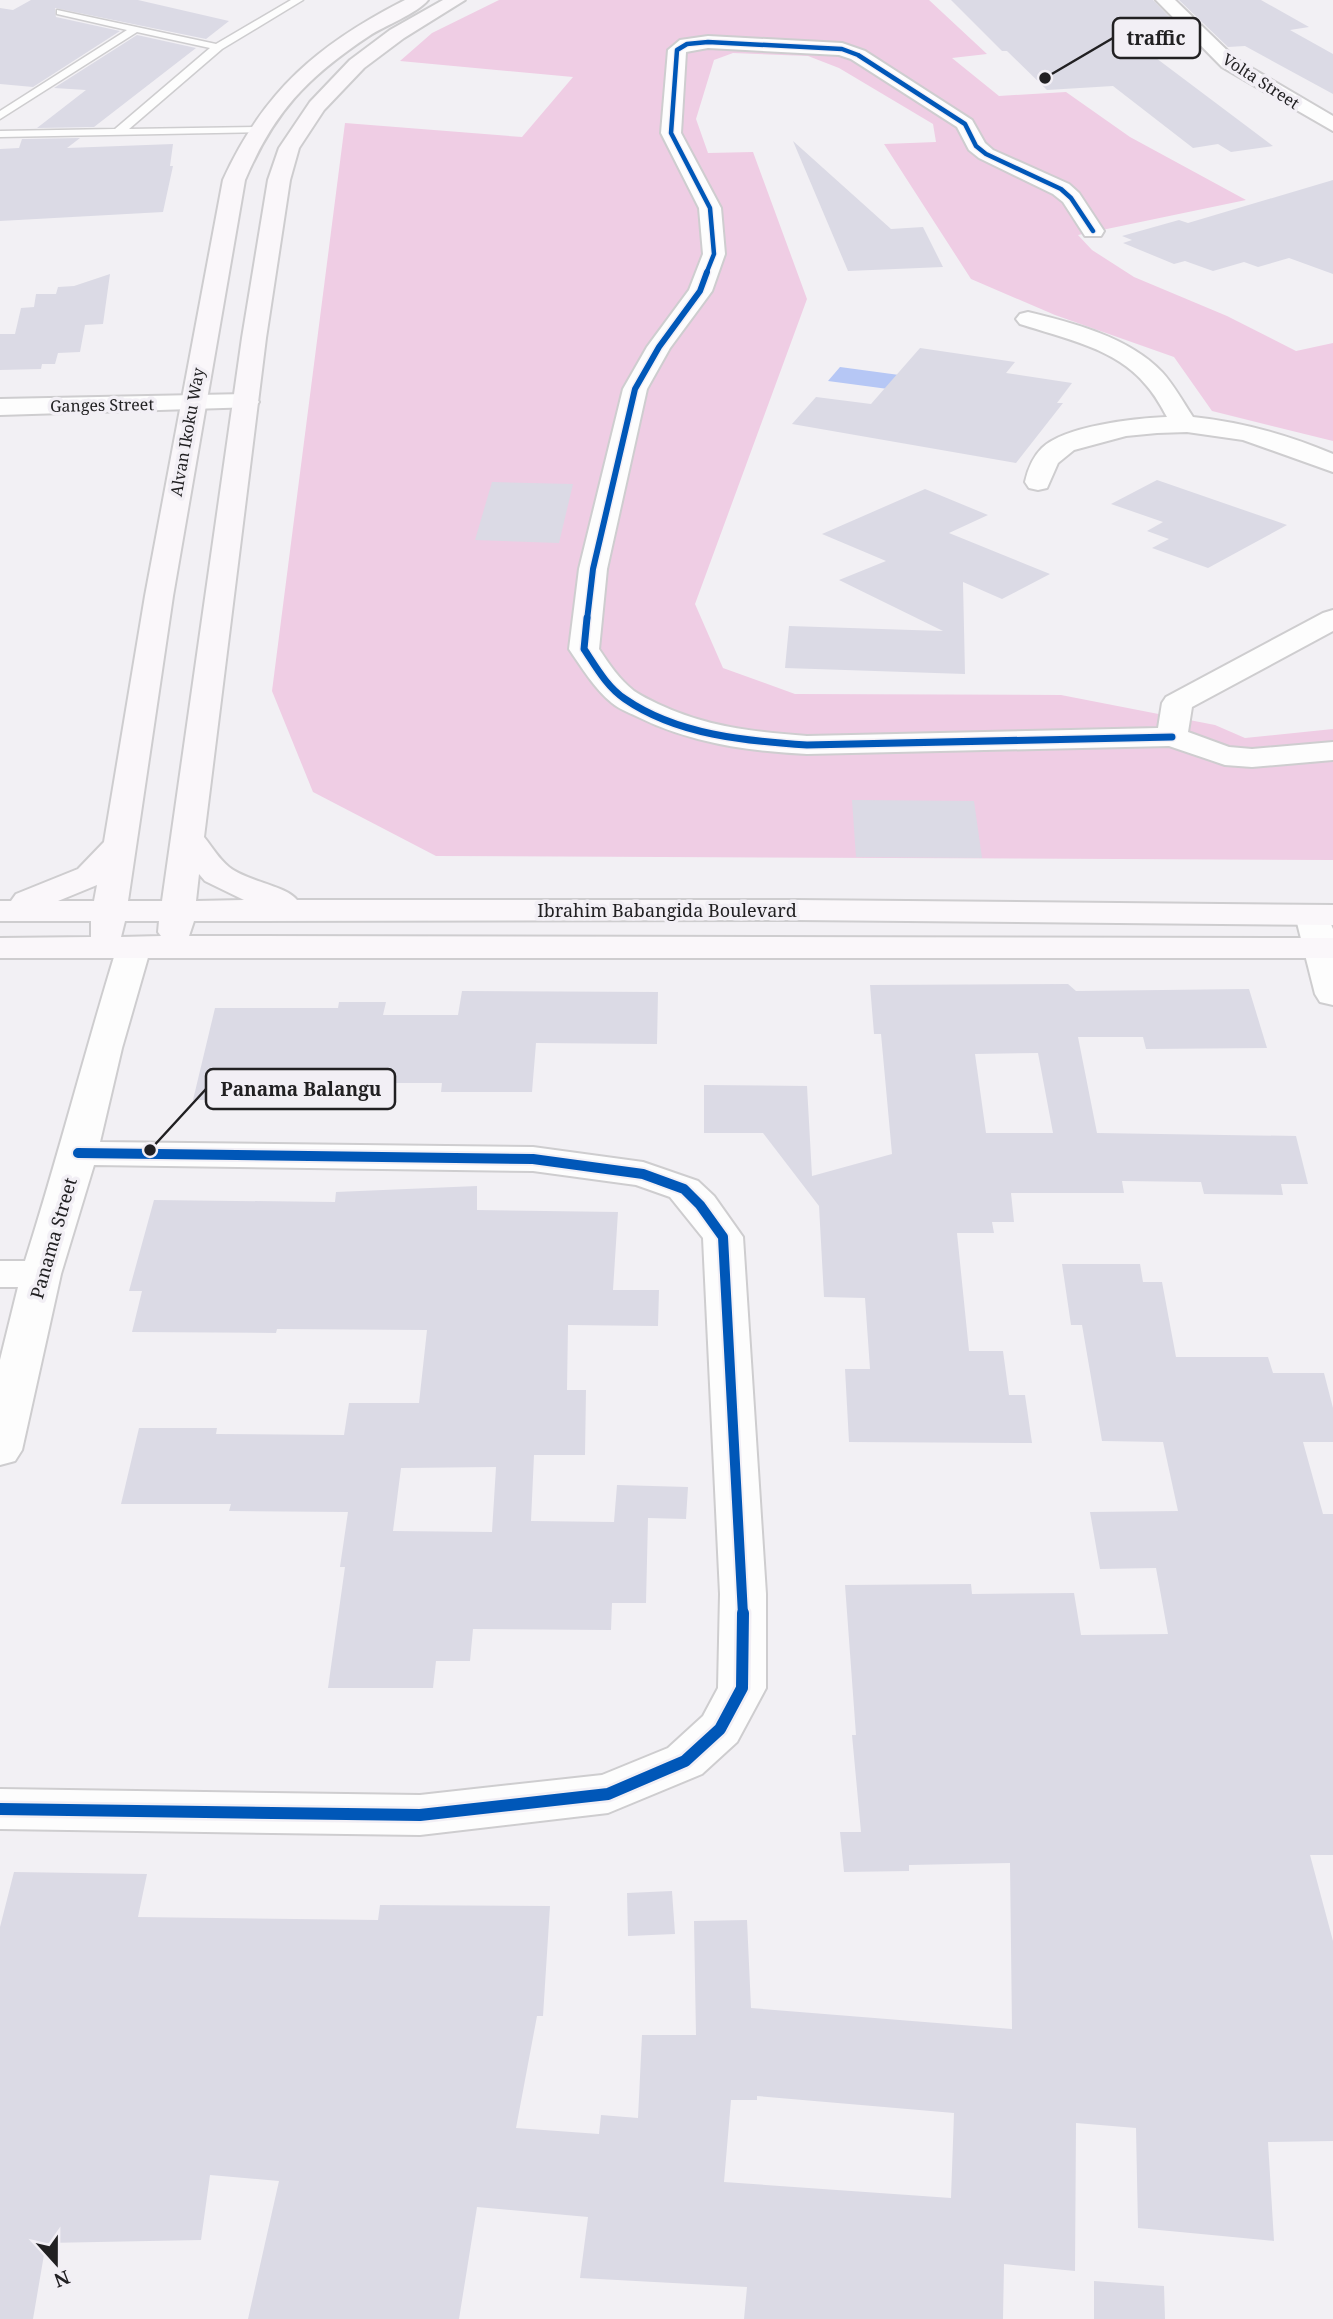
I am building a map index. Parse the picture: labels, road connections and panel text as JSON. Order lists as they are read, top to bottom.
{
  "streets": {
    "street": [
      "Volta Street",
      "Ganges Street",
      "Alvan Ikoku Way",
      "Ibrahim Babangida Boulevard",
      "Panama Street"
    ]
  },
  "crossings": [
    ["Ganges Street", "Alvan Ikoku Way"],
    ["Alvan Ikoku Way", "Ibrahim Babangida Boulevard"],
    ["Alvan Ikoku Way", "Panama Street"],
    ["Ibrahim Babangida Boulevard", "Panama Street"]
  ],
  "places": ["traffic", "Panama Balangu"],
  "north": "bottom"
}
